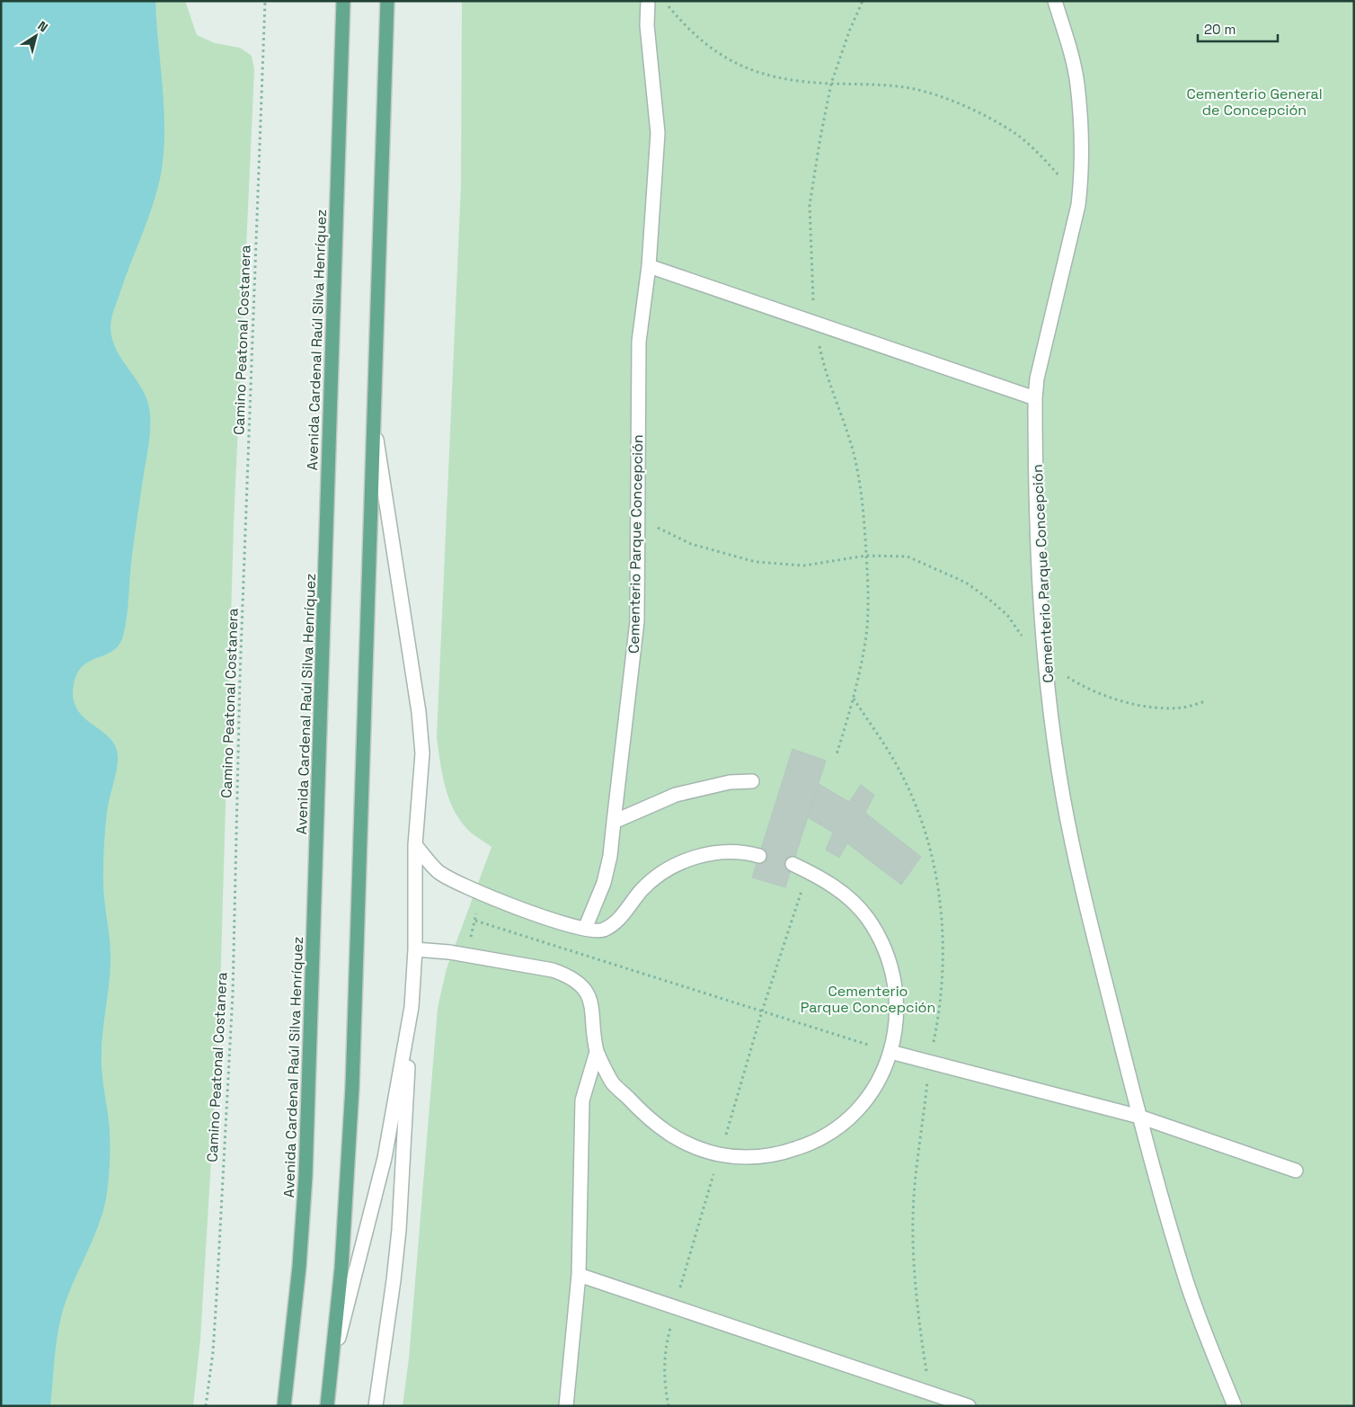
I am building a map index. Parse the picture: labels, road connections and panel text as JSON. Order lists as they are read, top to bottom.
{
  "streets": {
    "main road": ["Avenida Cardenal Raúl Silva Henríquez"],
    "lane": ["Cementerio Parque Concepción"],
    "path": ["Camino Peatonal Costanera"]
  },
  "parks": ["Cementerio General de Concepción", "Cementerio Parque Concepción"],
  "scale_bar": "20 m",
  "north": "top right"
}
